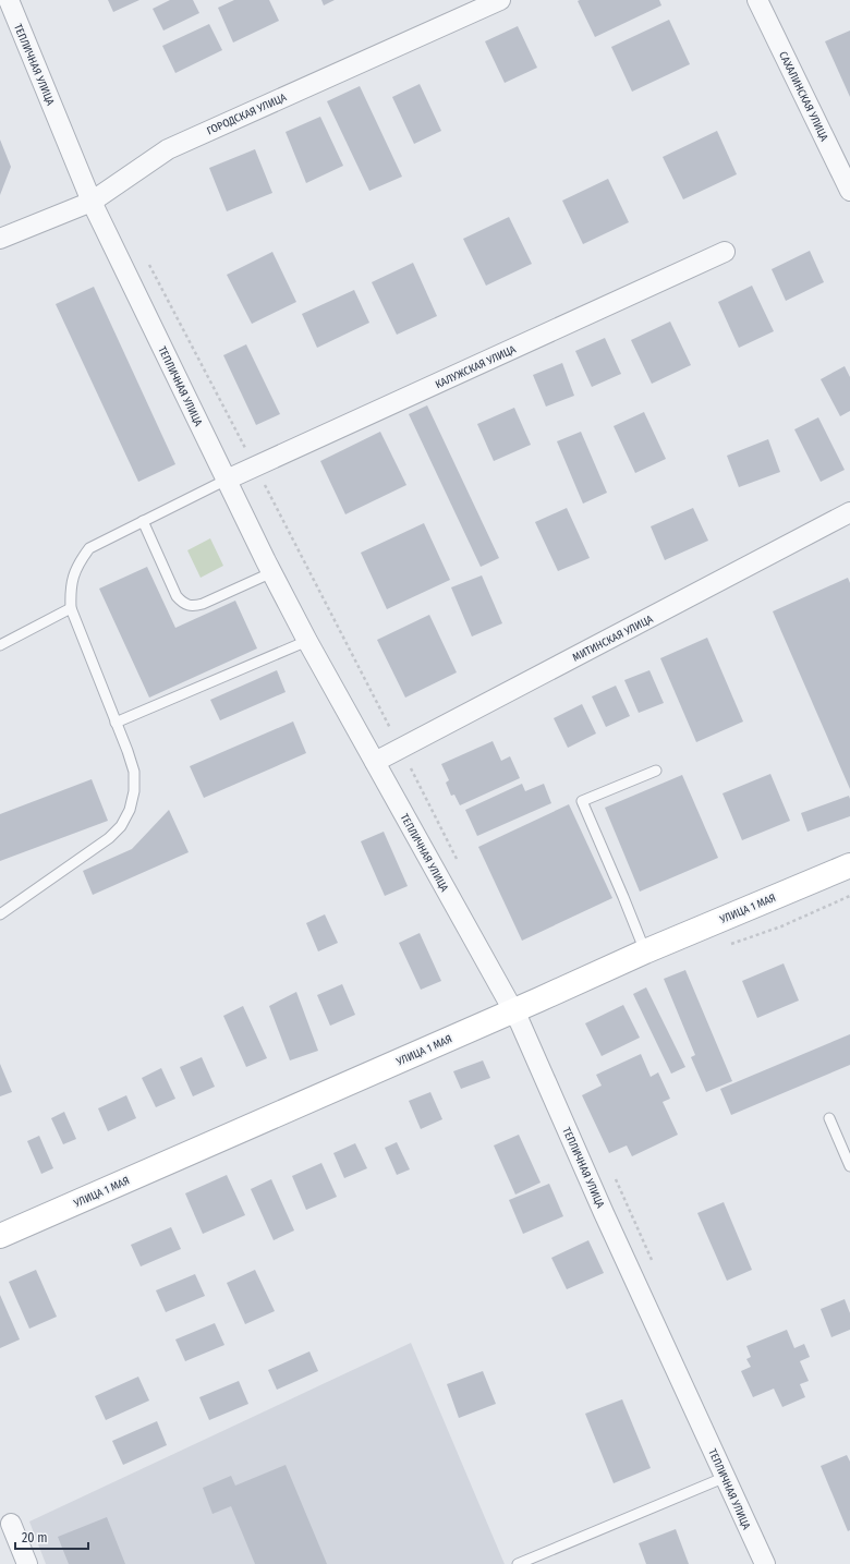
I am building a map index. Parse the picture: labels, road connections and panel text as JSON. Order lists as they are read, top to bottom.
{
  "streets": {
    "street": [
      "ТЕПЛИЧНАЯ УЛИЦА",
      "САХАЛИНСКАЯ УЛИЦА",
      "ГОРОДСКАЯ УЛИЦА",
      "КАЛУЖСКАЯ УЛИЦА",
      "МИТИНСКАЯ УЛИЦА",
      "УЛИЦА 1 МАЯ"
    ]
  },
  "crossings": [
    ["ТЕПЛИЧНАЯ УЛИЦА", "ГОРОДСКАЯ УЛИЦА"],
    ["ТЕПЛИЧНАЯ УЛИЦА", "КАЛУЖСКАЯ УЛИЦА"],
    ["ТЕПЛИЧНАЯ УЛИЦА", "МИТИНСКАЯ УЛИЦА"],
    ["ТЕПЛИЧНАЯ УЛИЦА", "УЛИЦА 1 МАЯ"]
  ],
  "scale_bar": "20 m"
}
